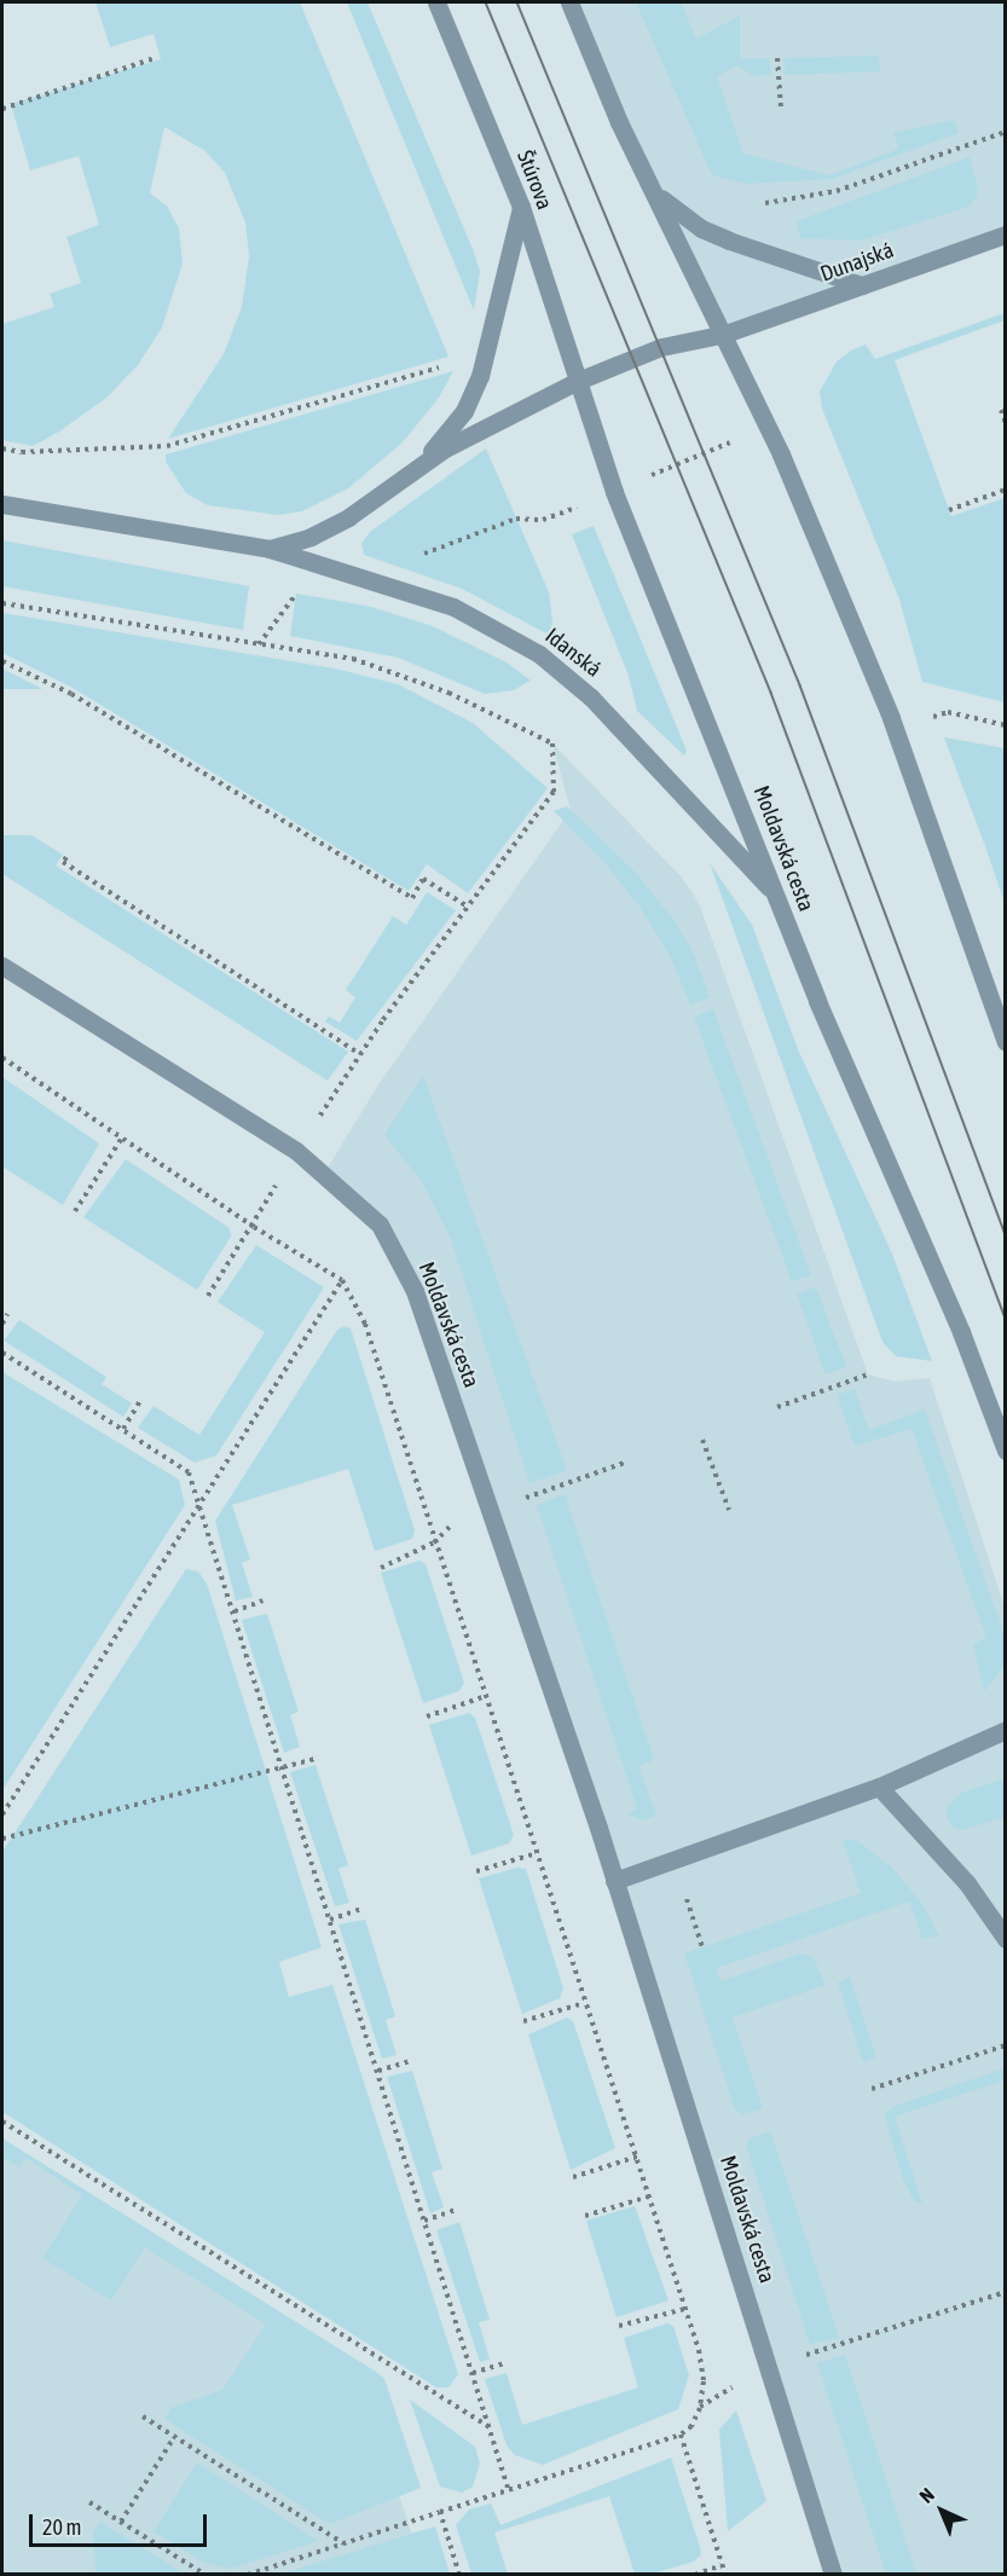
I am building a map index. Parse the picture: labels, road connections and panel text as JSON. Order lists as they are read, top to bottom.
{
  "streets": {
    "street": [
      "Štúrova",
      "Dunajská",
      "Idanská",
      "Moldavská cesta"
    ]
  },
  "crossings": [
    ["Štúrova", "Dunajská"],
    ["Štúrova", "Idanská"],
    ["Štúrova", "Moldavská cesta"],
    ["Dunajská", "Idanská"],
    ["Dunajská", "Moldavská cesta"],
    ["Idanská", "Moldavská cesta"]
  ],
  "scale_bar": "20 m",
  "north": "top left"
}
